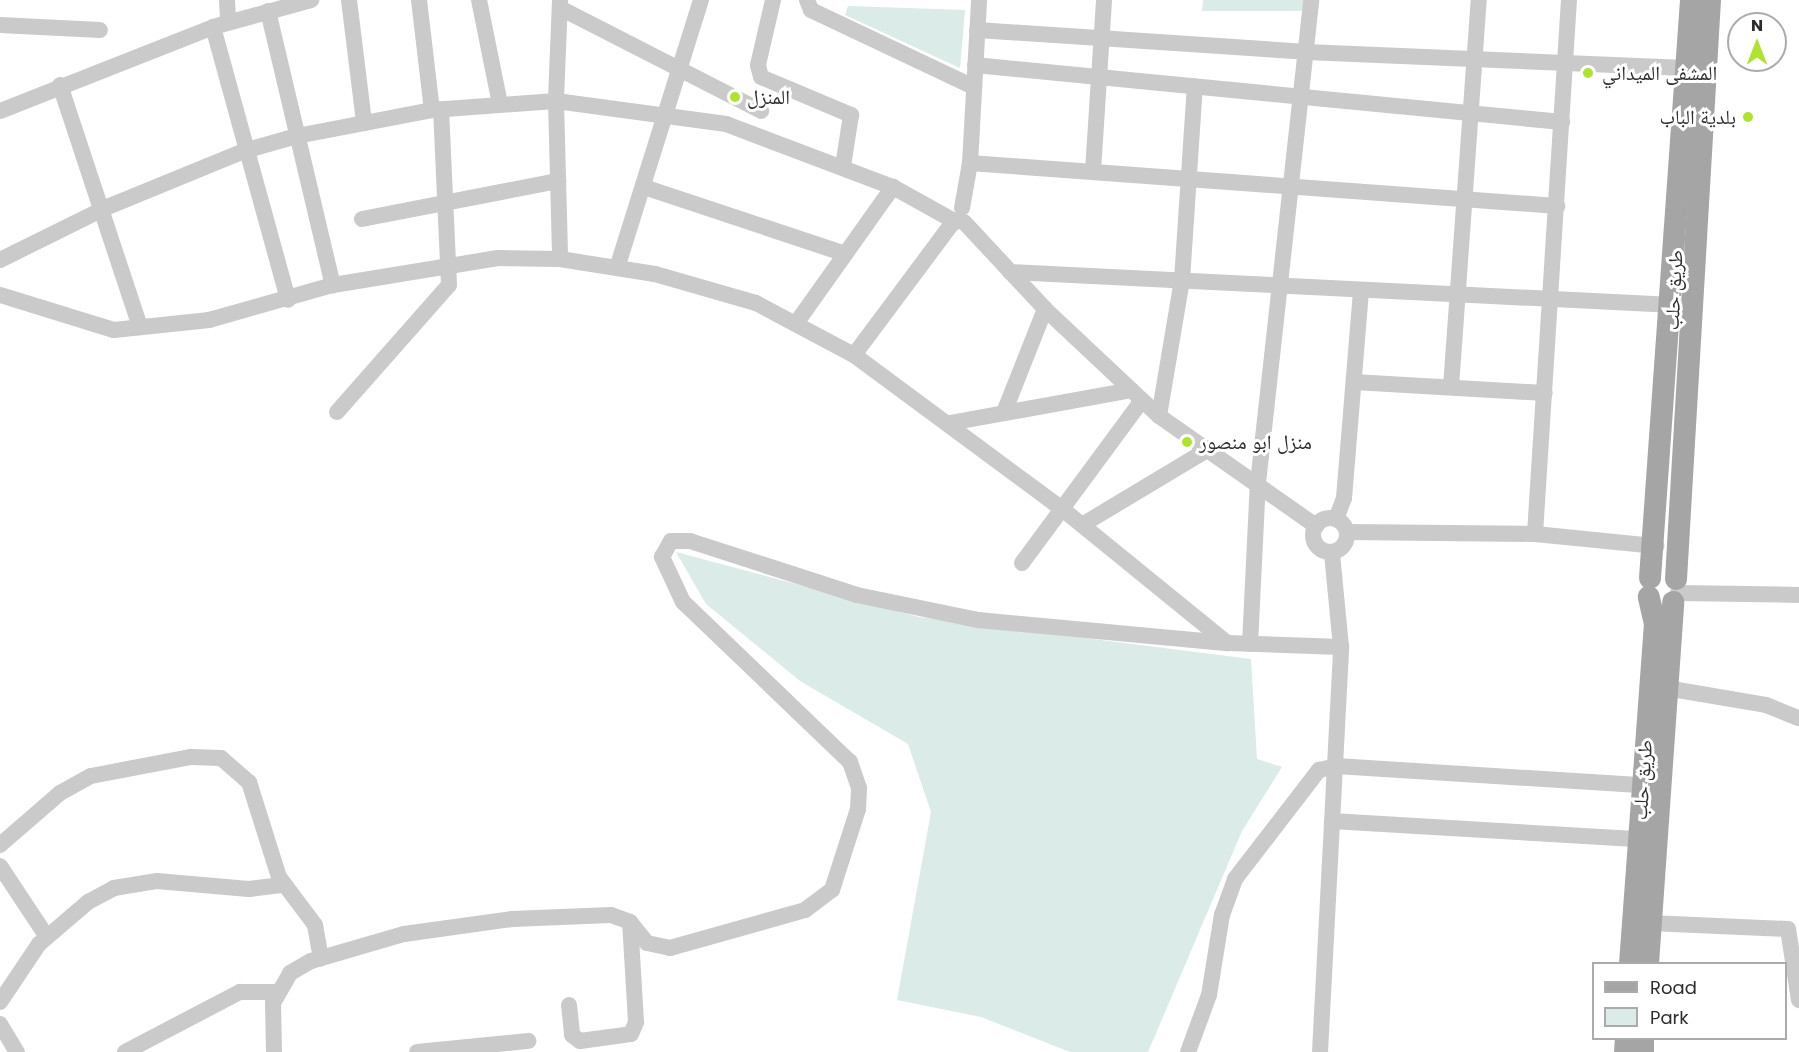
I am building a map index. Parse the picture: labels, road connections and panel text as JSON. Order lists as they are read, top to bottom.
{
  "streets": {
    "main road": ["طريق حلب"]
  },
  "places": [
    "المشفى الميداني",
    "المنزل",
    "بلدية الباب",
    "منزل ابو منصور"
  ],
  "legend": ["Road", "Park"],
  "north": "top"
}
